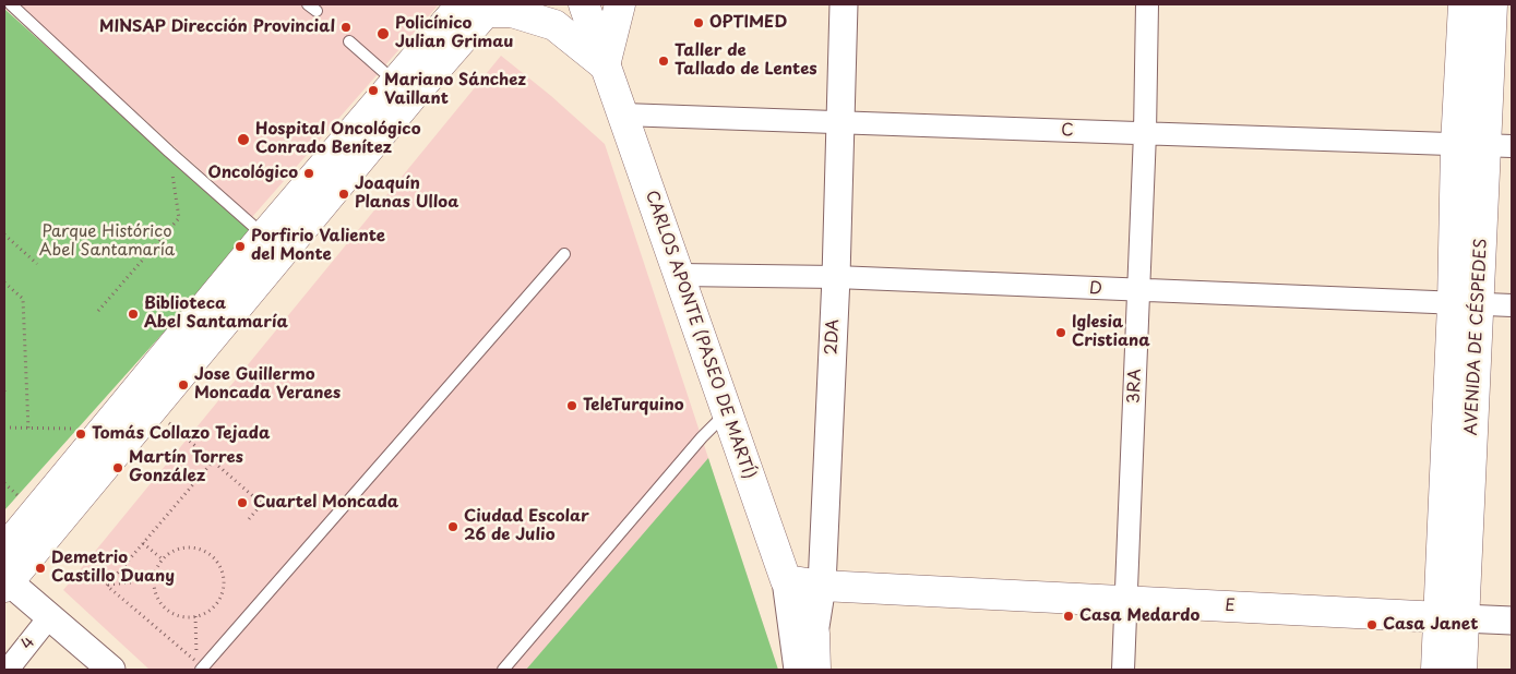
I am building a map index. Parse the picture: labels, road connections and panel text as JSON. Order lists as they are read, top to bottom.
{
  "streets": {
    "main road": [
      "CARLOS APONTE (PASEO DE MARTÍ)",
      "2DA",
      "AVENIDA DE CÉSPEDES",
      "E"
    ],
    "street": [
      "C",
      "D",
      "3RA",
      "4"
    ]
  },
  "crossings": [
    ["C", "CARLOS APONTE (PASEO DE MARTÍ)"],
    ["C", "2DA"],
    ["C", "AVENIDA DE CÉSPEDES"],
    ["C", "3RA"],
    ["D", "CARLOS APONTE (PASEO DE MARTÍ)"],
    ["D", "2DA"],
    ["D", "AVENIDA DE CÉSPEDES"],
    ["D", "3RA"],
    ["CARLOS APONTE (PASEO DE MARTÍ)", "E"],
    ["2DA", "E"],
    ["AVENIDA DE CÉSPEDES", "E"],
    ["3RA", "E"]
  ],
  "parks": ["Parque Histórico Abel Santamaría"],
  "places": [
    "OPTIMED",
    "MINSAP Dirección Provincial",
    "Policínico Julian Grimau",
    "Taller de Tallado de Lentes",
    "Mariano Sánchez Vaillant",
    "Hospital Oncológico Conrado Benítez",
    "Oncológico",
    "Joaquín Planas Ulloa",
    "Porfirio Valiente del Monte",
    "Biblioteca Abel Santamaría",
    "Iglesia Cristiana",
    "Jose Guillermo Moncada Veranes",
    "TeleTurquino",
    "Tomás Collazo Tejada",
    "Martín Torres González",
    "Cuartel Moncada",
    "Ciudad Escolar 26 de Julio",
    "Demetrio Castillo Duany",
    "Casa Medardo",
    "Casa Janet"
  ]
}
